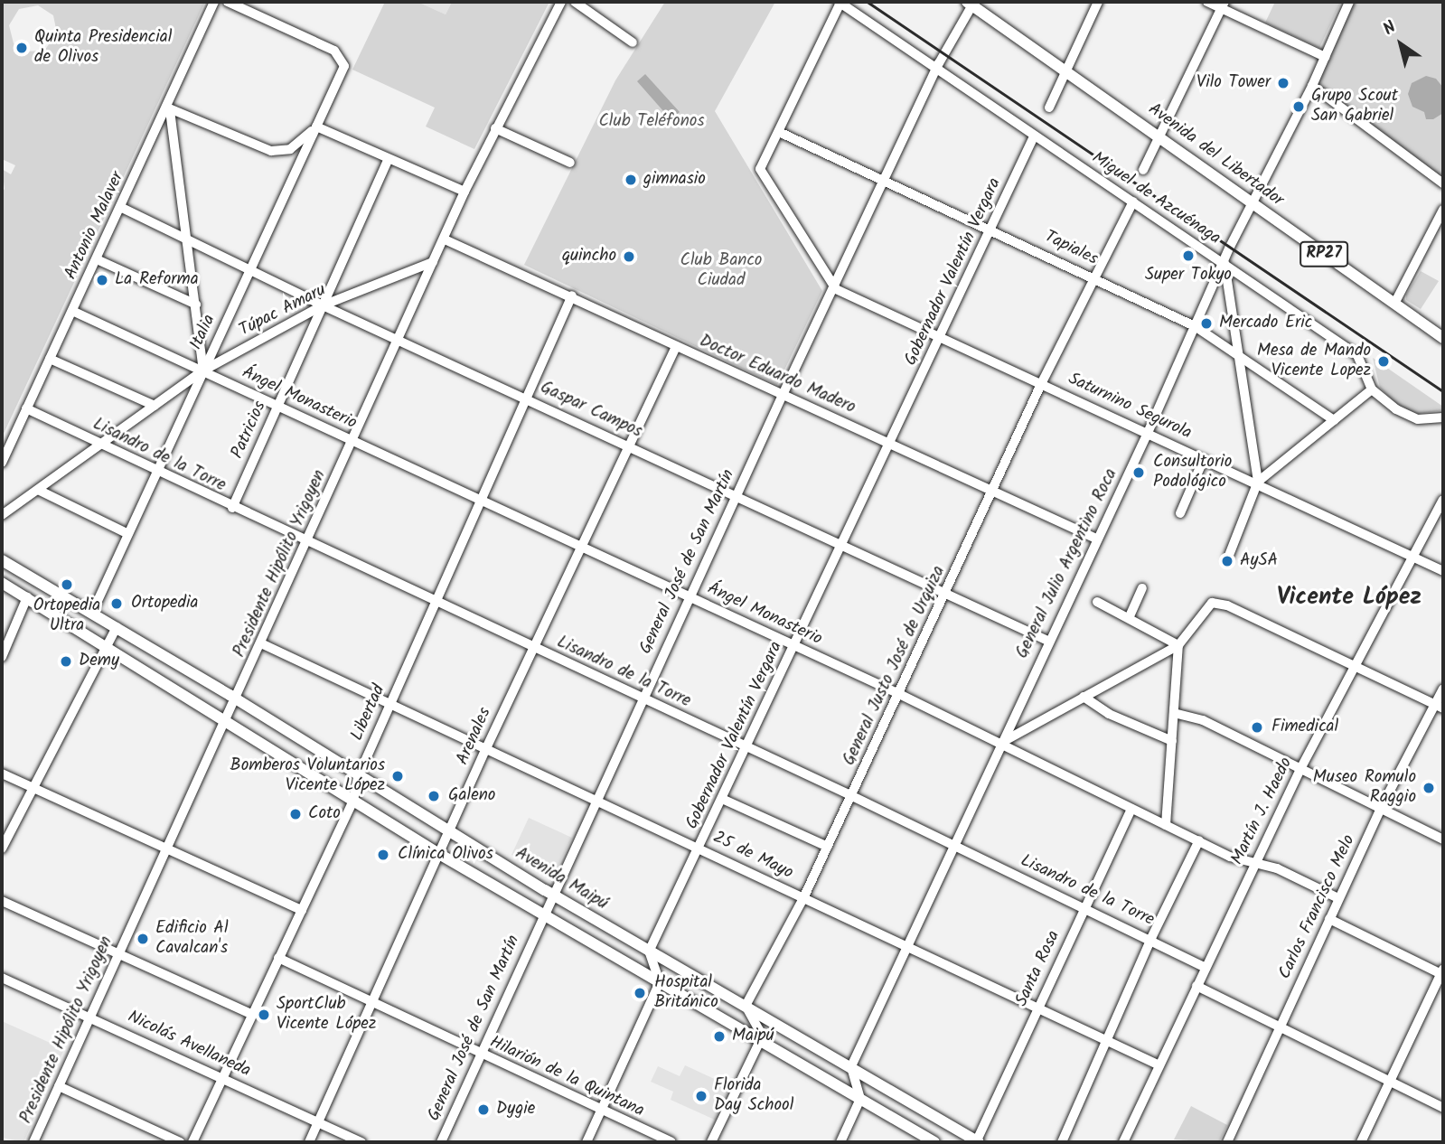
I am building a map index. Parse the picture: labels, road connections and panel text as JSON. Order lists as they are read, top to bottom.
{
  "streets": {
    "main road": ["Avenida del Libertador", "RP27", "Avenida Maipú"],
    "street": [
      "Miguel de Azcuénaga",
      "Antonio Malaver",
      "Tapiales",
      "Gobernador Valentín Vergara",
      "Túpac Amaru",
      "Italia",
      "Doctor Eduardo Madero",
      "Ángel Monasterio",
      "Saturnino Segurola",
      "Gaspar Campos",
      "Patricios",
      "Lisandro de la Torre",
      "General José de San Martín",
      "Presidente Hipólito Yrigoyen",
      "General Julio Argentino Roca",
      "General Justo José de Urquiza",
      "Libertad",
      "Arenales",
      "Martín J. Haedo",
      "25 de Mayo",
      "Carlos Francisco Melo",
      "Santa Rosa",
      "Nicolás Avellaneda",
      "Hilarión de la Quintana"
    ]
  },
  "crossings": [
    ["Avenida del Libertador", "General José de San Martín"],
    ["Avenida del Libertador", "General Julio Argentino Roca"],
    ["Miguel de Azcuénaga", "Gobernador Valentín Vergara"],
    ["Miguel de Azcuénaga", "General José de San Martín"],
    ["Miguel de Azcuénaga", "General Julio Argentino Roca"],
    ["Miguel de Azcuénaga", "General Justo José de Urquiza"],
    ["Antonio Malaver", "Ángel Monasterio"],
    ["Antonio Malaver", "Gaspar Campos"],
    ["Antonio Malaver", "Lisandro de la Torre"],
    ["Tapiales", "Gobernador Valentín Vergara"],
    ["Tapiales", "General José de San Martín"],
    ["Tapiales", "General Julio Argentino Roca"],
    ["Tapiales", "General Justo José de Urquiza"],
    ["Gobernador Valentín Vergara", "Doctor Eduardo Madero"],
    ["Gobernador Valentín Vergara", "Ángel Monasterio"],
    ["Gobernador Valentín Vergara", "Saturnino Segurola"],
    ["Gobernador Valentín Vergara", "Gaspar Campos"],
    ["Gobernador Valentín Vergara", "Lisandro de la Torre"],
    ["Gobernador Valentín Vergara", "25 de Mayo"],
    ["Gobernador Valentín Vergara", "Avenida Maipú"],
    ["Túpac Amaru", "Italia"],
    ["Túpac Amaru", "Ángel Monasterio"],
    ["Túpac Amaru", "Gaspar Campos"],
    ["Túpac Amaru", "Patricios"],
    ["Túpac Amaru", "Lisandro de la Torre"],
    ["Túpac Amaru", "Presidente Hipólito Yrigoyen"],
    ["Italia", "Ángel Monasterio"],
    ["Italia", "Gaspar Campos"],
    ["Italia", "Lisandro de la Torre"],
    ["Italia", "Avenida Maipú"],
    ["Doctor Eduardo Madero", "General José de San Martín"],
    ["Doctor Eduardo Madero", "Presidente Hipólito Yrigoyen"],
    ["Doctor Eduardo Madero", "General Julio Argentino Roca"],
    ["Doctor Eduardo Madero", "General Justo José de Urquiza"],
    ["Doctor Eduardo Madero", "Libertad"],
    ["Doctor Eduardo Madero", "Arenales"],
    ["Ángel Monasterio", "Patricios"],
    ["Ángel Monasterio", "General José de San Martín"],
    ["Ángel Monasterio", "Presidente Hipólito Yrigoyen"],
    ["Ángel Monasterio", "General Julio Argentino Roca"],
    ["Ángel Monasterio", "General Justo José de Urquiza"],
    ["Ángel Monasterio", "Libertad"],
    ["Ángel Monasterio", "Arenales"],
    ["Ángel Monasterio", "Martín J. Haedo"],
    ["Ángel Monasterio", "Carlos Francisco Melo"],
    ["Ángel Monasterio", "Santa Rosa"],
    ["Saturnino Segurola", "General José de San Martín"],
    ["Saturnino Segurola", "General Julio Argentino Roca"],
    ["Saturnino Segurola", "General Justo José de Urquiza"],
    ["Saturnino Segurola", "Martín J. Haedo"],
    ["Gaspar Campos", "Patricios"],
    ["Gaspar Campos", "General José de San Martín"],
    ["Gaspar Campos", "Presidente Hipólito Yrigoyen"],
    ["Gaspar Campos", "General Julio Argentino Roca"],
    ["Gaspar Campos", "General Justo José de Urquiza"],
    ["Gaspar Campos", "Libertad"],
    ["Gaspar Campos", "Arenales"],
    ["Patricios", "Lisandro de la Torre"],
    ["Lisandro de la Torre", "General José de San Martín"],
    ["Lisandro de la Torre", "Presidente Hipólito Yrigoyen"],
    ["Lisandro de la Torre", "General Julio Argentino Roca"],
    ["Lisandro de la Torre", "General Justo José de Urquiza"],
    ["Lisandro de la Torre", "Libertad"],
    ["Lisandro de la Torre", "Arenales"],
    ["Lisandro de la Torre", "Martín J. Haedo"],
    ["Lisandro de la Torre", "Santa Rosa"],
    ["General José de San Martín", "25 de Mayo"],
    ["General José de San Martín", "Avenida Maipú"],
    ["General José de San Martín", "Hilarión de la Quintana"],
    ["Presidente Hipólito Yrigoyen", "25 de Mayo"],
    ["Presidente Hipólito Yrigoyen", "Avenida Maipú"],
    ["Presidente Hipólito Yrigoyen", "Nicolás Avellaneda"],
    ["General Julio Argentino Roca", "25 de Mayo"],
    ["General Julio Argentino Roca", "Avenida Maipú"],
    ["General Justo José de Urquiza", "25 de Mayo"],
    ["General Justo José de Urquiza", "Avenida Maipú"],
    ["Libertad", "25 de Mayo"],
    ["Libertad", "Avenida Maipú"],
    ["Libertad", "Nicolás Avellaneda"],
    ["Libertad", "Hilarión de la Quintana"],
    ["Arenales", "25 de Mayo"],
    ["Arenales", "Avenida Maipú"],
    ["Arenales", "Nicolás Avellaneda"],
    ["Arenales", "Hilarión de la Quintana"],
    ["Martín J. Haedo", "25 de Mayo"],
    ["25 de Mayo", "Santa Rosa"],
    ["Avenida Maipú", "Santa Rosa"]
  ],
  "districts": ["Vicente López"],
  "parks": ["Club Teléfonos", "Club Banco Ciudad"],
  "places": [
    "Quinta Presidencial de Olivos",
    "Vilo Tower",
    "Grupo Scout San Gabriel",
    "gimnasio",
    "Super Tokyo",
    "quincho",
    "La Reforma",
    "Mercado Eric",
    "Mesa de Mando Vicente Lopez",
    "Consultorio Podológico",
    "AySA",
    "Ortopedia Ultra",
    "Ortopedia",
    "Demy",
    "Fimedical",
    "Bomberos Voluntarios Vicente López",
    "Museo Romulo Raggio",
    "Galeno",
    "Coto",
    "Clínica Olivos",
    "Edificio Al Cavalcan's",
    "Hospital Británico",
    "SportClub Vicente López",
    "Maipú",
    "Florida Day School",
    "Dygie"
  ],
  "north": "top left"
}
